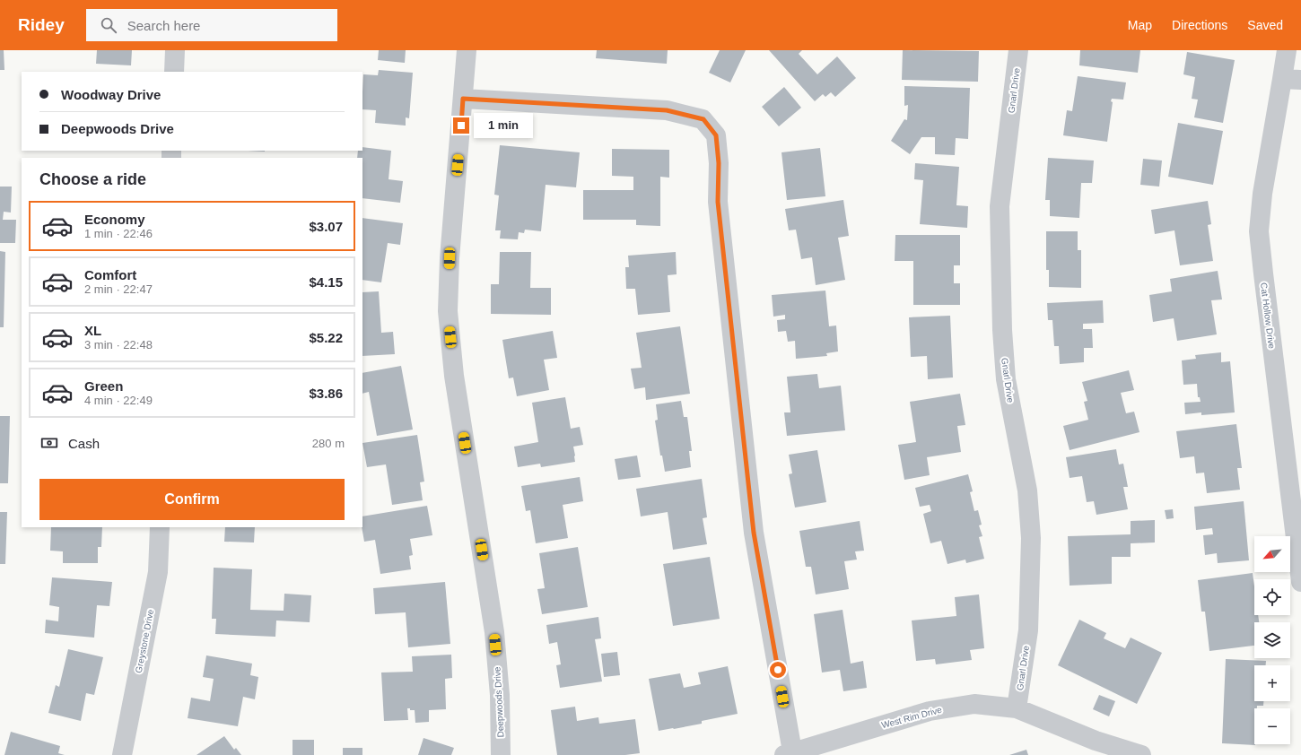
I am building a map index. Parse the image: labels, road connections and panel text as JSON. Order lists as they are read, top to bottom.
{
  "streets": {
    "street": [
      "Gnarl Drive",
      "Cat Hollow Drive",
      "Greystone Drive",
      "Deepwoods Drive",
      "West Rim Drive"
    ]
  },
  "crossings": [
    ["Gnarl Drive", "West Rim Drive"]
  ],
  "north": "bottom left",
  "page": {
    "header": "Ridey",
    "search": "Search here",
    "nav": ["Map", "Directions", "Saved"],
    "banner": ["Woodway Drive", "Deepwoods Drive"],
    "bubble": "1 min",
    "heading": "Choose a ride",
    "list": [
      {
        "name": "Economy",
        "note": "1 min · 22:46",
        "value": "$3.07"
      },
      {
        "name": "Comfort",
        "note": "2 min · 22:47",
        "value": "$4.15"
      },
      {
        "name": "XL",
        "note": "3 min · 22:48",
        "value": "$5.22"
      },
      {
        "name": "Green",
        "note": "4 min · 22:49",
        "value": "$3.86"
      }
    ],
    "pay": ["Cash", "280 m"],
    "buttons": "Confirm",
    "map_buttons": ["+", "−"]
  }
}
